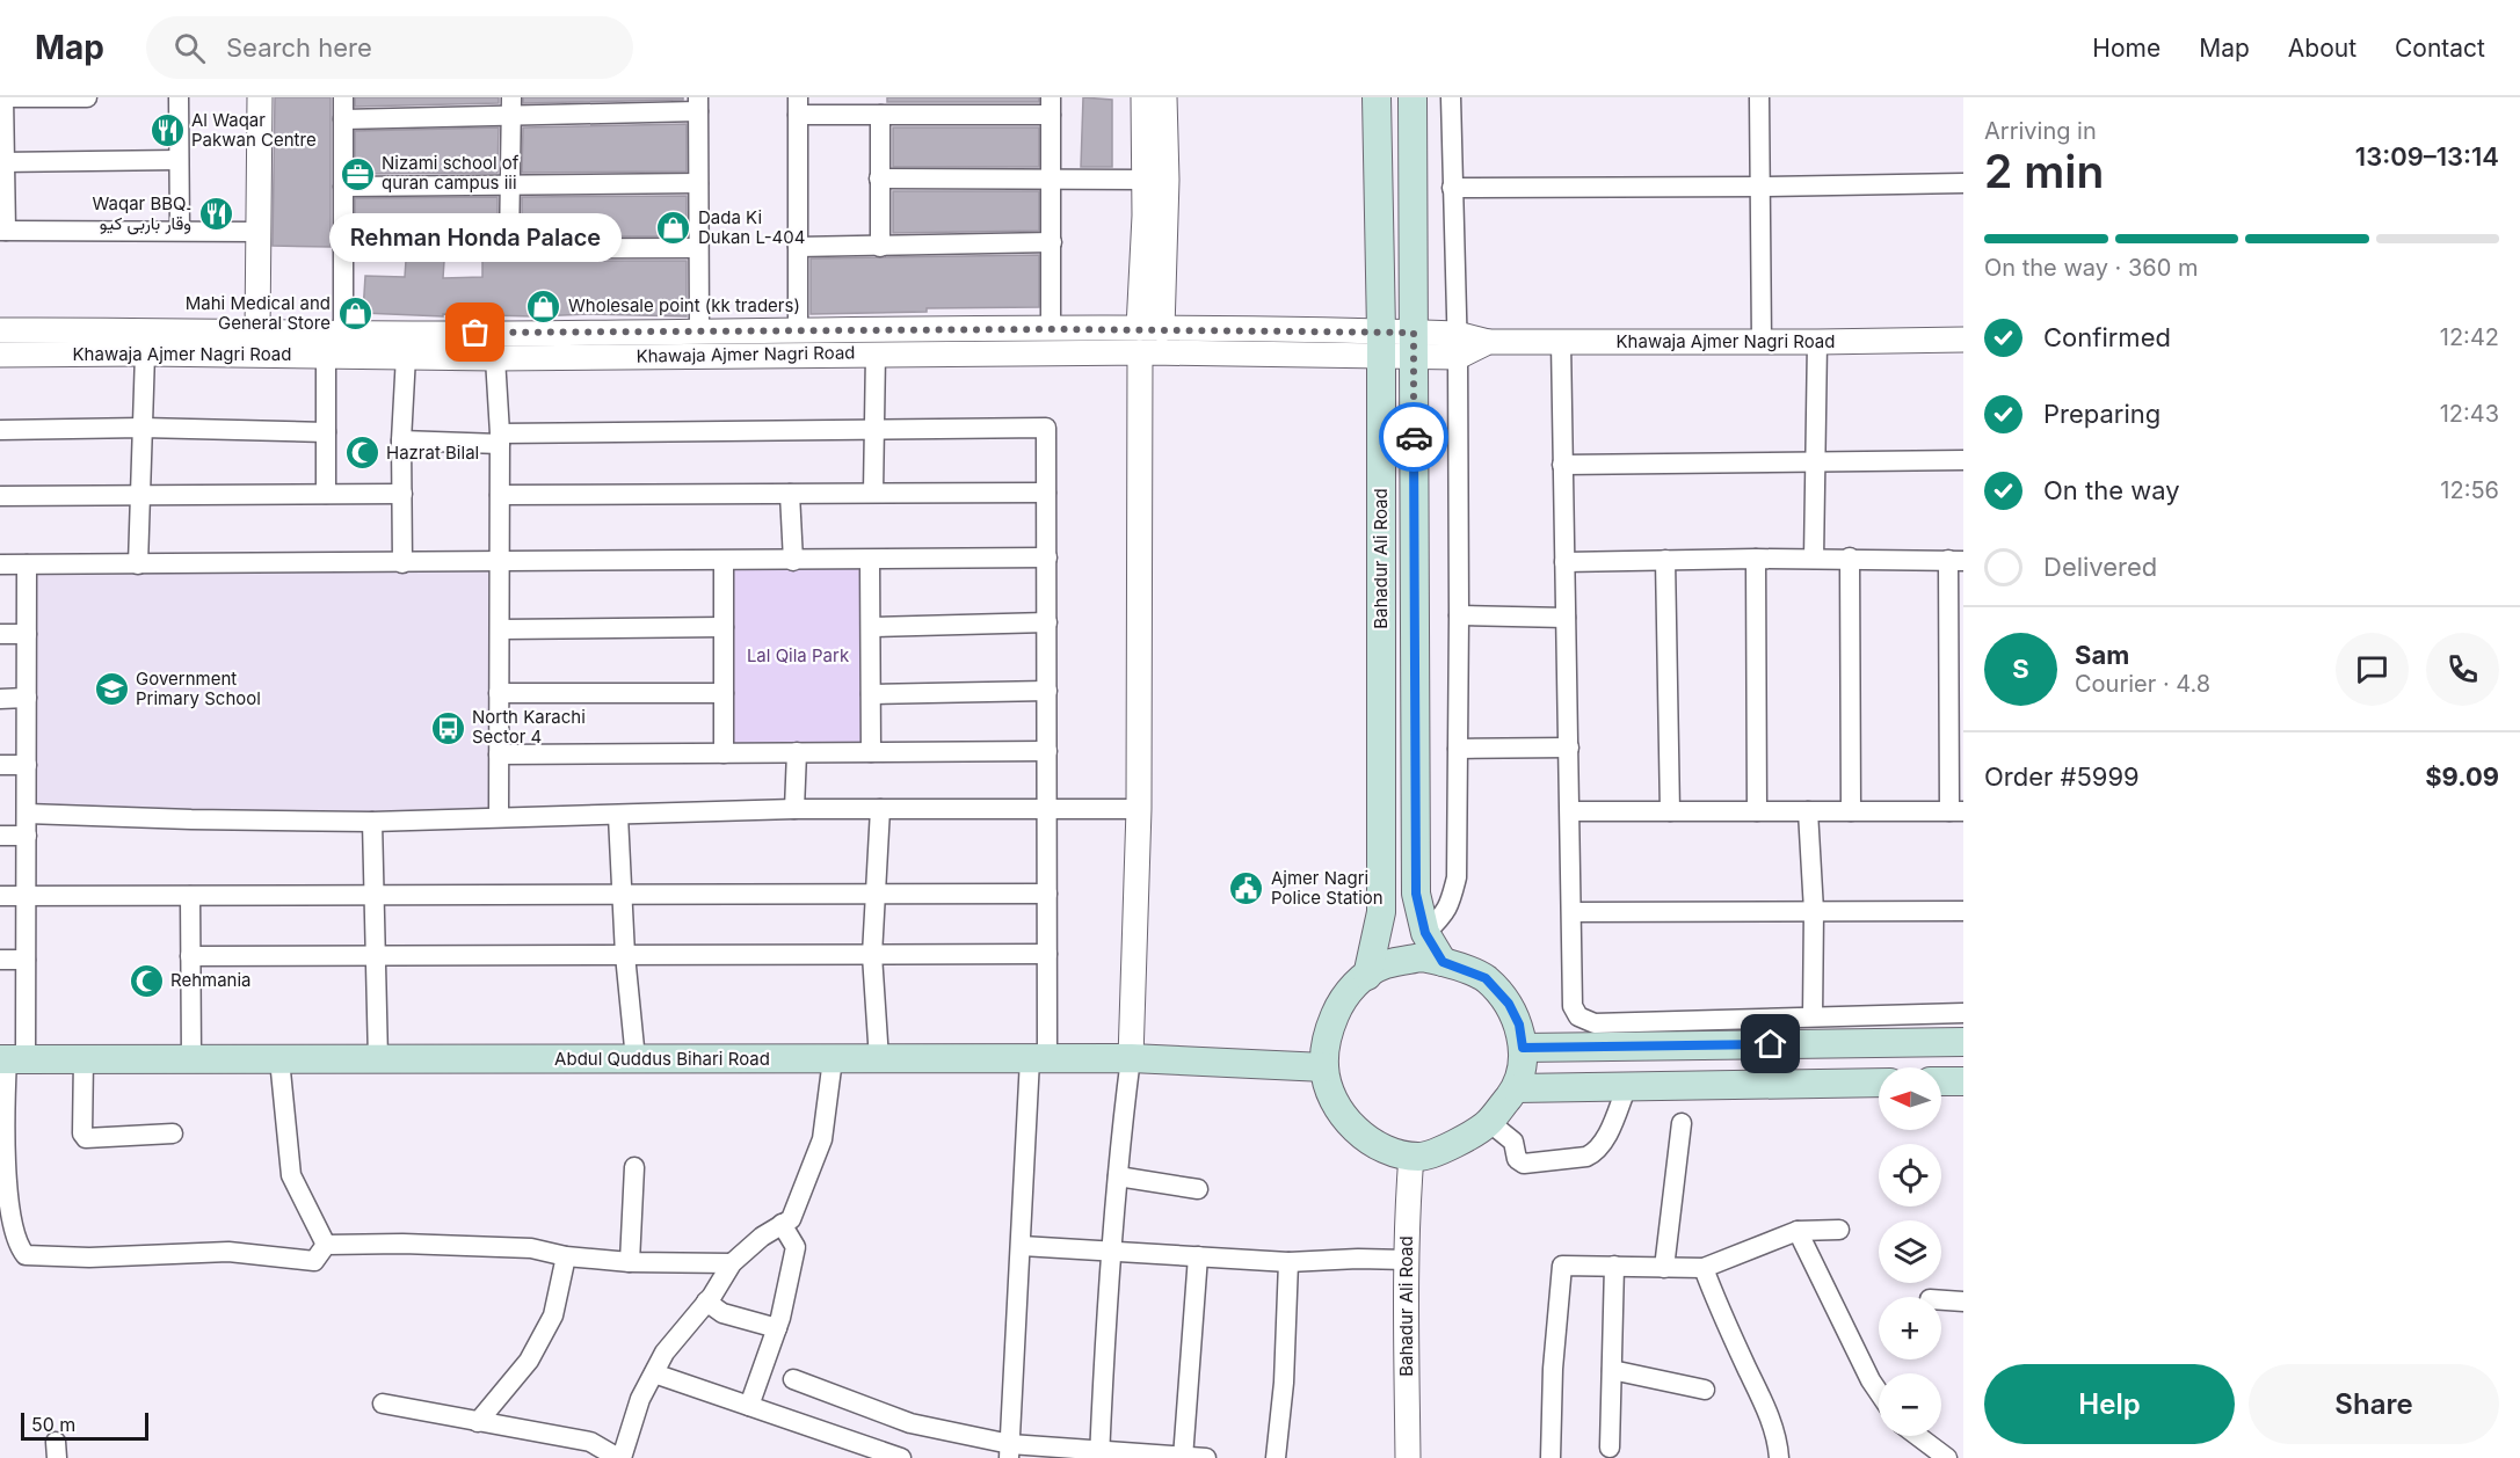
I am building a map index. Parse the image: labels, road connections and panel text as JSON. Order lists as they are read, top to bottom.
{
  "streets": {
    "main road": ["Bahadur Ali Road", "Abdul Quddus Bihari Road"],
    "street": ["Khawaja Ajmer Nagri Road"]
  },
  "crossings": [
    ["Khawaja Ajmer Nagri Road", "Bahadur Ali Road"],
    ["Bahadur Ali Road", "Abdul Quddus Bihari Road"]
  ],
  "parks": ["Lal Qila Park"],
  "places": {
    "restaurant": ["Al Waqar Pakwan Centre", "Waqar BBQ۔ وقار باربی کیو"],
    "office": ["Nizami school of quran campus iii"],
    "shop": ["Dada Ki Dukan L-404", "Wholesale point (kk traders)", "Mahi Medical and General Store"],
    "other": ["Rehman Honda Palace"],
    "mosque": ["Hazrat Bilal", "Rehmania"],
    "school or university": ["Government Primary School"],
    "bus stop": ["North Karachi Sector 4"],
    "public building": ["Ajmer Nagri Police Station"]
  },
  "scale_bar": "50 m",
  "north": "left",
  "page": {
    "header": "Map",
    "search": "Search here",
    "nav": [
      "Home",
      "Map",
      "About",
      "Contact"
    ],
    "heading": ["2 min", "Arriving in", "13:09–13:14"],
    "panel": [
      "Sam",
      "Courier · 4.8",
      "Order #5999",
      "$9.09"
    ],
    "bubble": "Rehman Honda Palace",
    "bar": "On the way · 360 m",
    "list": [
      ["Confirmed", "12:42"],
      ["Preparing", "12:43"],
      ["On the way", "12:56"],
      "Delivered"
    ],
    "round": "S",
    "map_buttons": ["+", "−"],
    "buttons": ["Help", "Share"],
    "scale": "50 m"
  }
}
